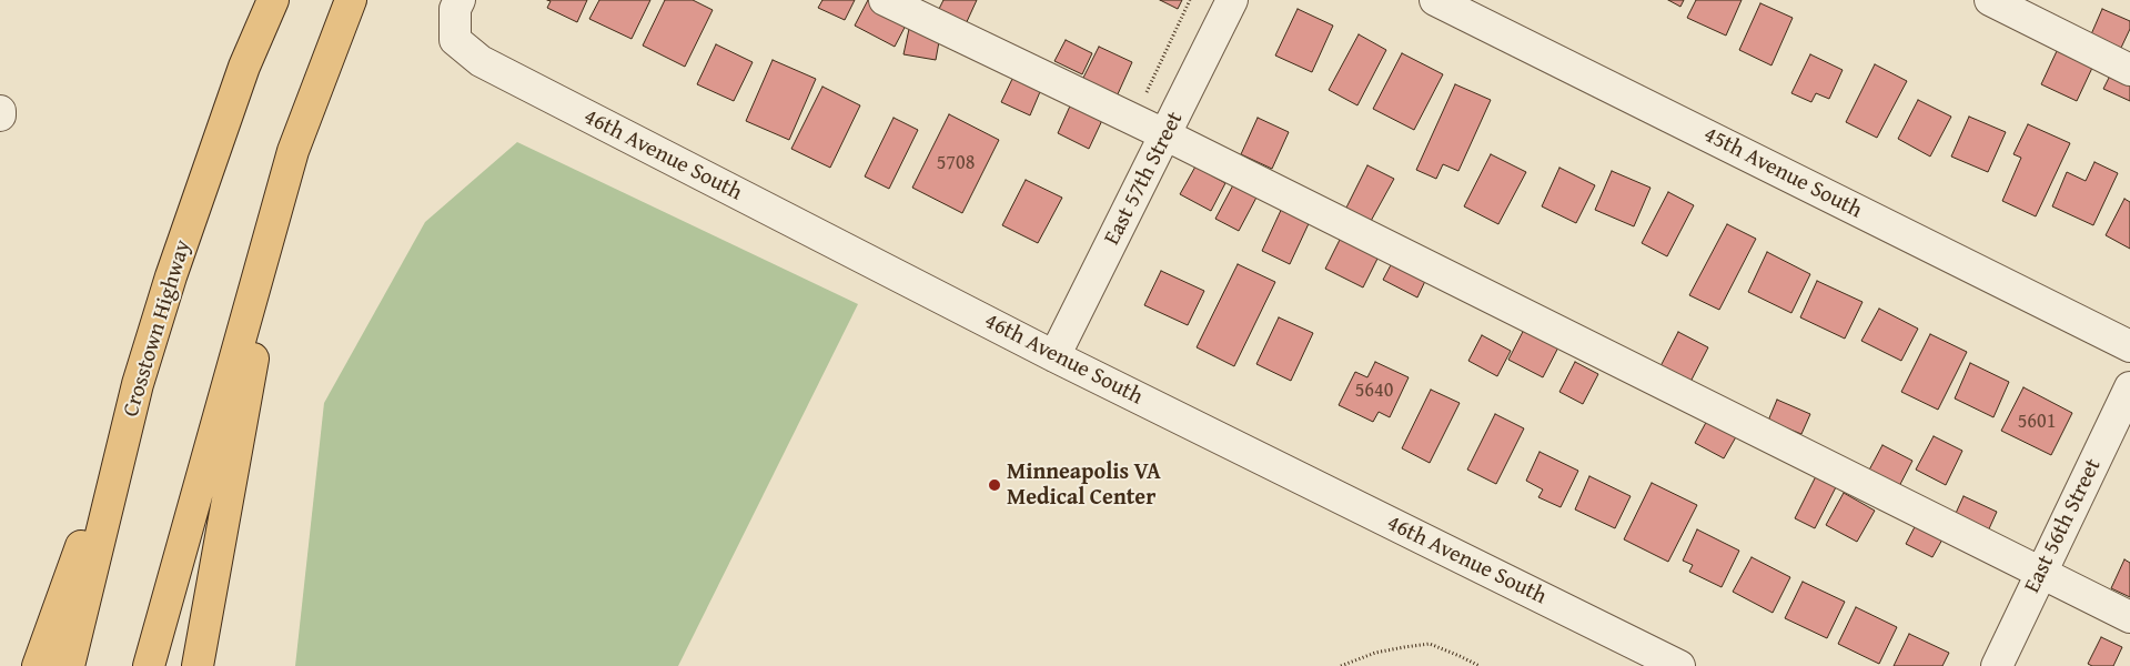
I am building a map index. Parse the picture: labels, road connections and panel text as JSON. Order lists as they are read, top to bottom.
{
  "streets": {
    "highway": ["Crosstown Highway"],
    "street": [
      "46th Avenue South",
      "45th Avenue South",
      "East 57th Street",
      "East 56th Street"
    ]
  },
  "crossings": [
    ["46th Avenue South", "East 57th Street"]
  ],
  "places": ["Minneapolis VA Medical Center"],
  "house_numbers": ["5708", "5640", "5601"]
}
